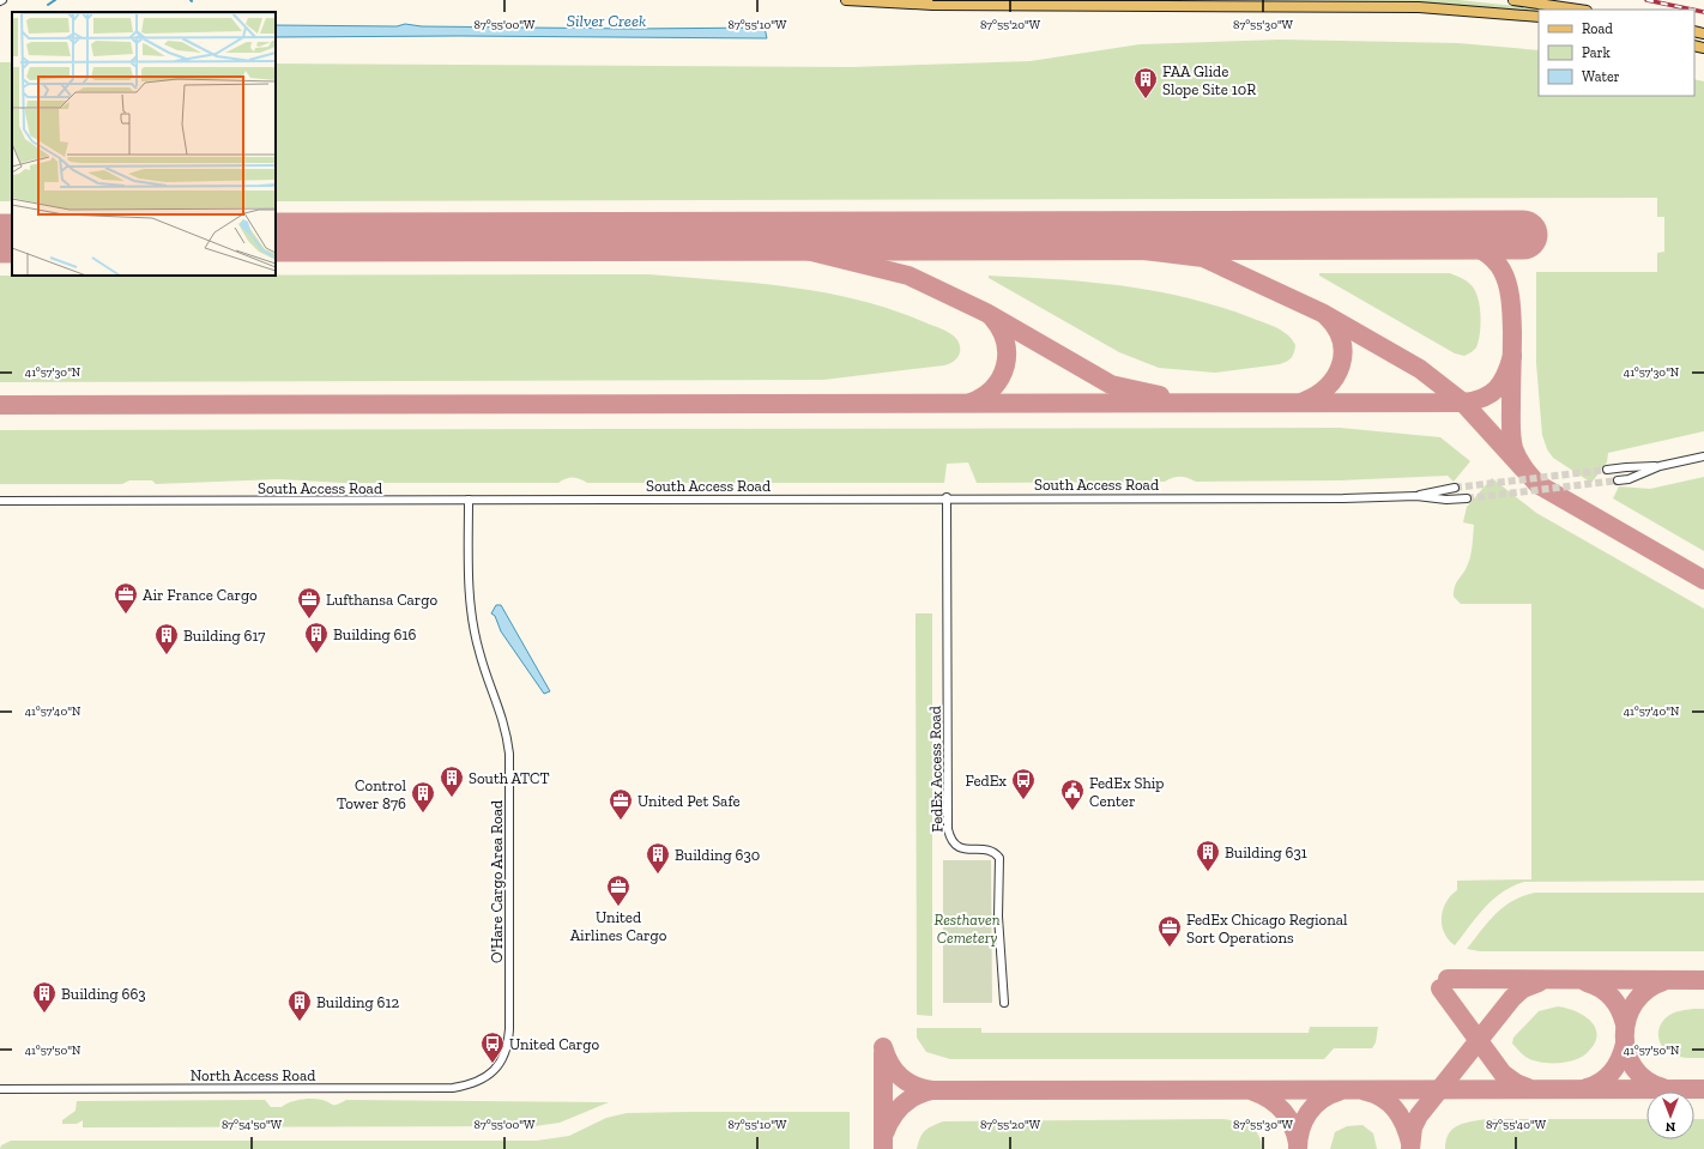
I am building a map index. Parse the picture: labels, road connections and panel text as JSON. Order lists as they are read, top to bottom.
{
  "streets": {
    "street": [
      "South Access Road",
      "FedEx Access Road",
      "O'Hare Cargo Area Road",
      "North Access Road"
    ]
  },
  "crossings": [
    ["South Access Road", "FedEx Access Road"],
    ["South Access Road", "O'Hare Cargo Area Road"],
    ["O'Hare Cargo Area Road", "North Access Road"]
  ],
  "water": ["Silver Creek"],
  "parks": ["Resthaven Cemetery"],
  "places": {
    "building": [
      "FAA Glide Slope Site 10R",
      "Building 616",
      "Building 617",
      "South ATCT",
      "Control Tower 876",
      "Building 631",
      "Building 630",
      "Building 663",
      "Building 612"
    ],
    "office": [
      "Air France Cargo",
      "Lufthansa Cargo",
      "United Pet Safe",
      "United Airlines Cargo",
      "FedEx Chicago Regional Sort Operations"
    ],
    "bus stop": ["FedEx", "United Cargo"],
    "public building": ["FedEx Ship Center"]
  },
  "legend": ["Road", "Park", "Water"],
  "north": "bottom",
  "coordinates": [
    "87°55'00\"W",
    "87°55'10\"W",
    "87°55'20\"W",
    "87°55'30\"W",
    "41°57'30\"N",
    "41°57'40\"N",
    "41°57'50\"N",
    "87°54'50\"W",
    "87°55'40\"W"
  ]
}
